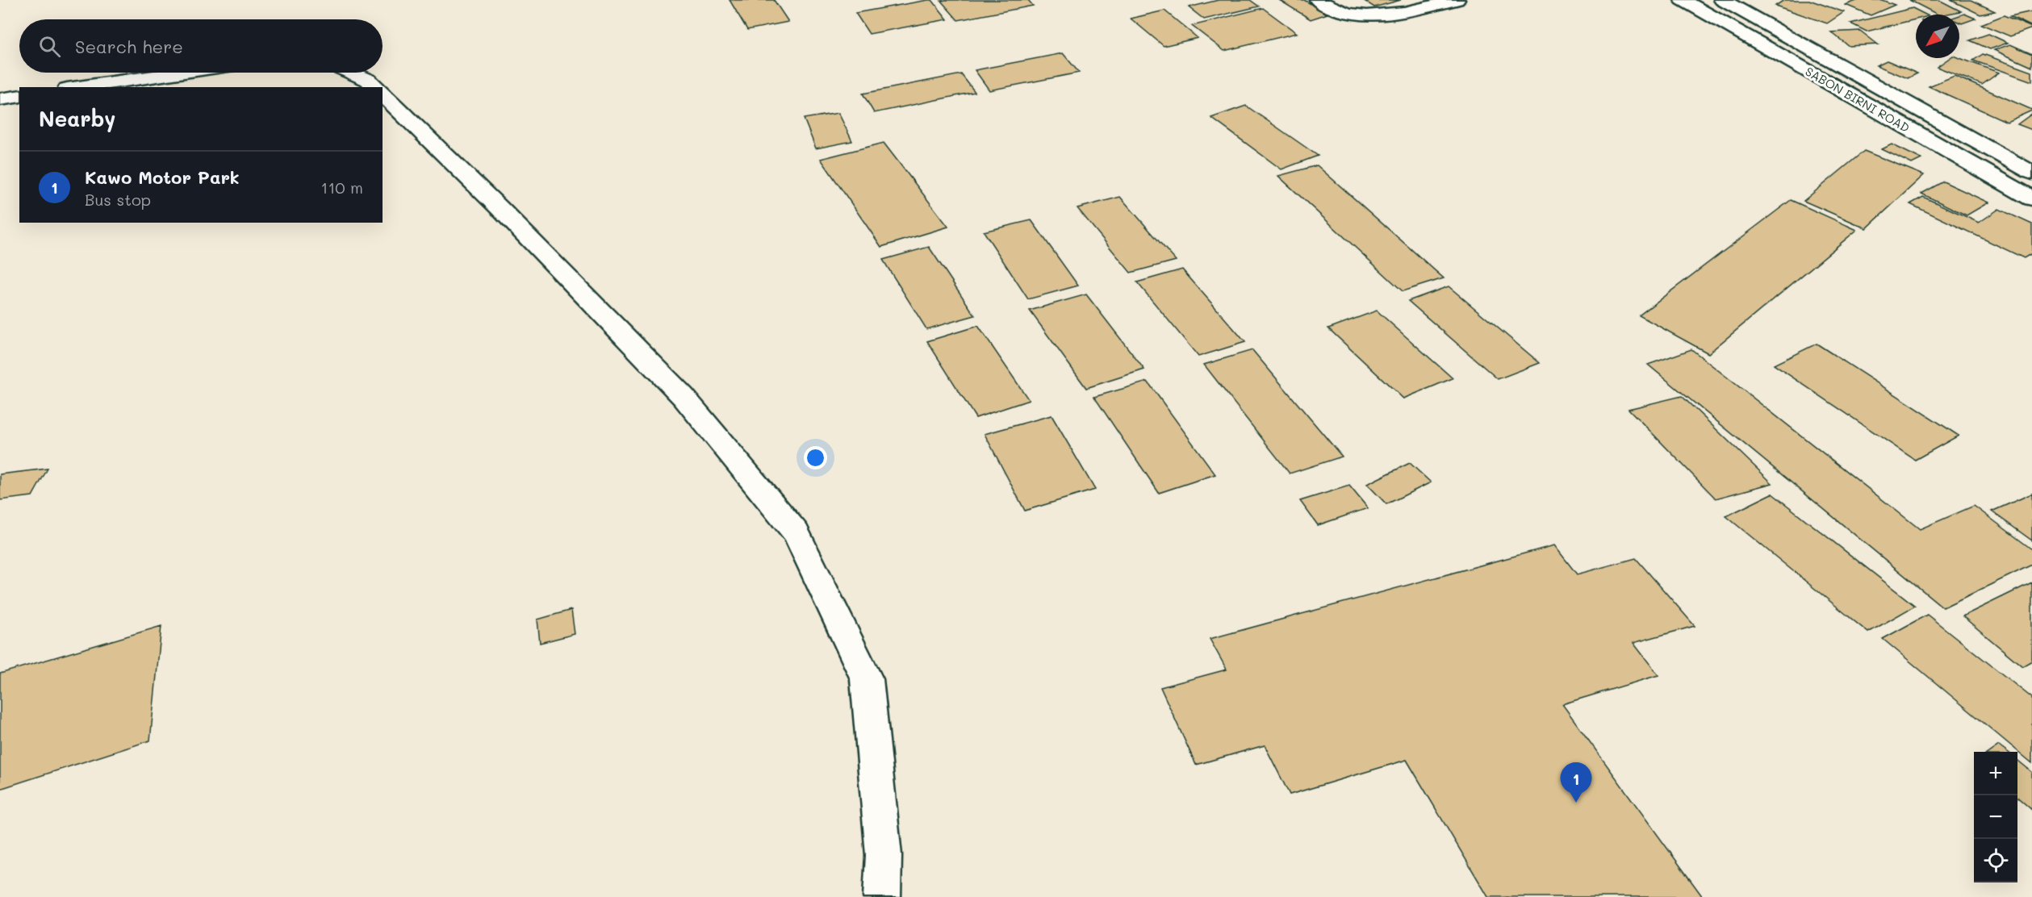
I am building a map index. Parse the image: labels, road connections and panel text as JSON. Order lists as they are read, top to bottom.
{
  "streets": {
    "street": ["SABON BIRNI ROAD"]
  },
  "north": "bottom left",
  "page": {
    "search": "Search here",
    "heading": "Nearby",
    "list": [
      {
        "mark": "1",
        "name": "Kawo Motor Park",
        "note": "Bus stop",
        "value": "110 m"
      }
    ],
    "map_buttons": ["+", "−"],
    "pins": "1"
  }
}
